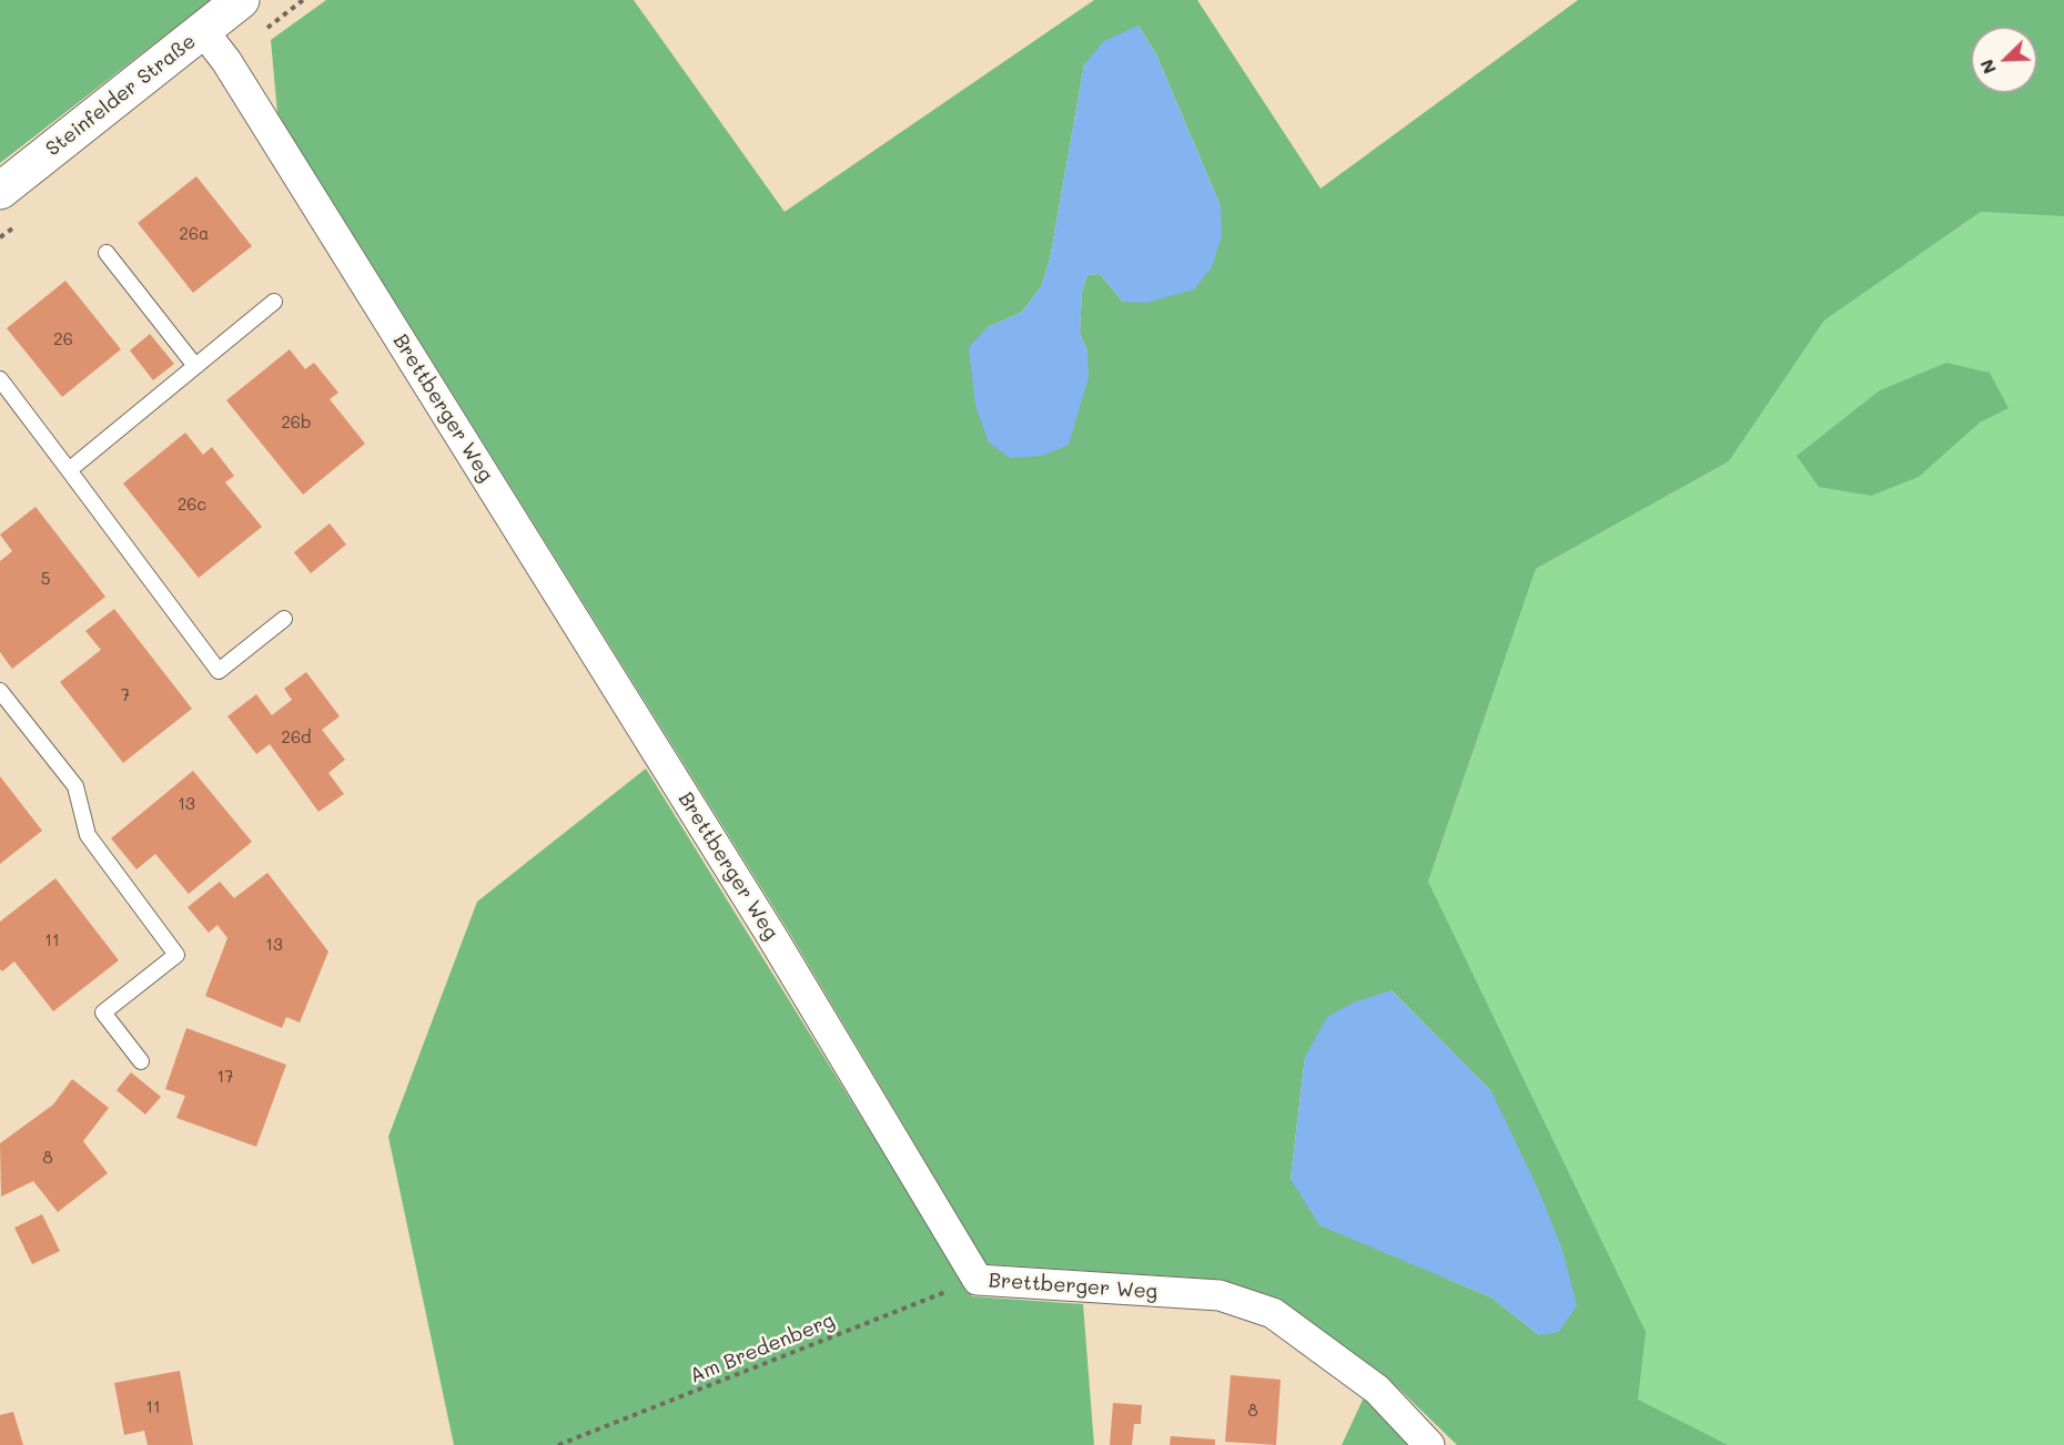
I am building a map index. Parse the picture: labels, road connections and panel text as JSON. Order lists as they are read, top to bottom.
{
  "streets": {
    "street": ["Steinfelder Straße", "Brettberger Weg"],
    "path": ["Am Bredenberg"]
  },
  "crossings": [
    ["Steinfelder Straße", "Brettberger Weg"],
    ["Brettberger Weg", "Am Bredenberg"]
  ],
  "house_numbers": [
    "26a",
    "26",
    "26b",
    "26c",
    "5",
    "7",
    "26d",
    "13",
    "11",
    "13",
    "17",
    "8",
    "11",
    "8"
  ],
  "north": "bottom left"
}
